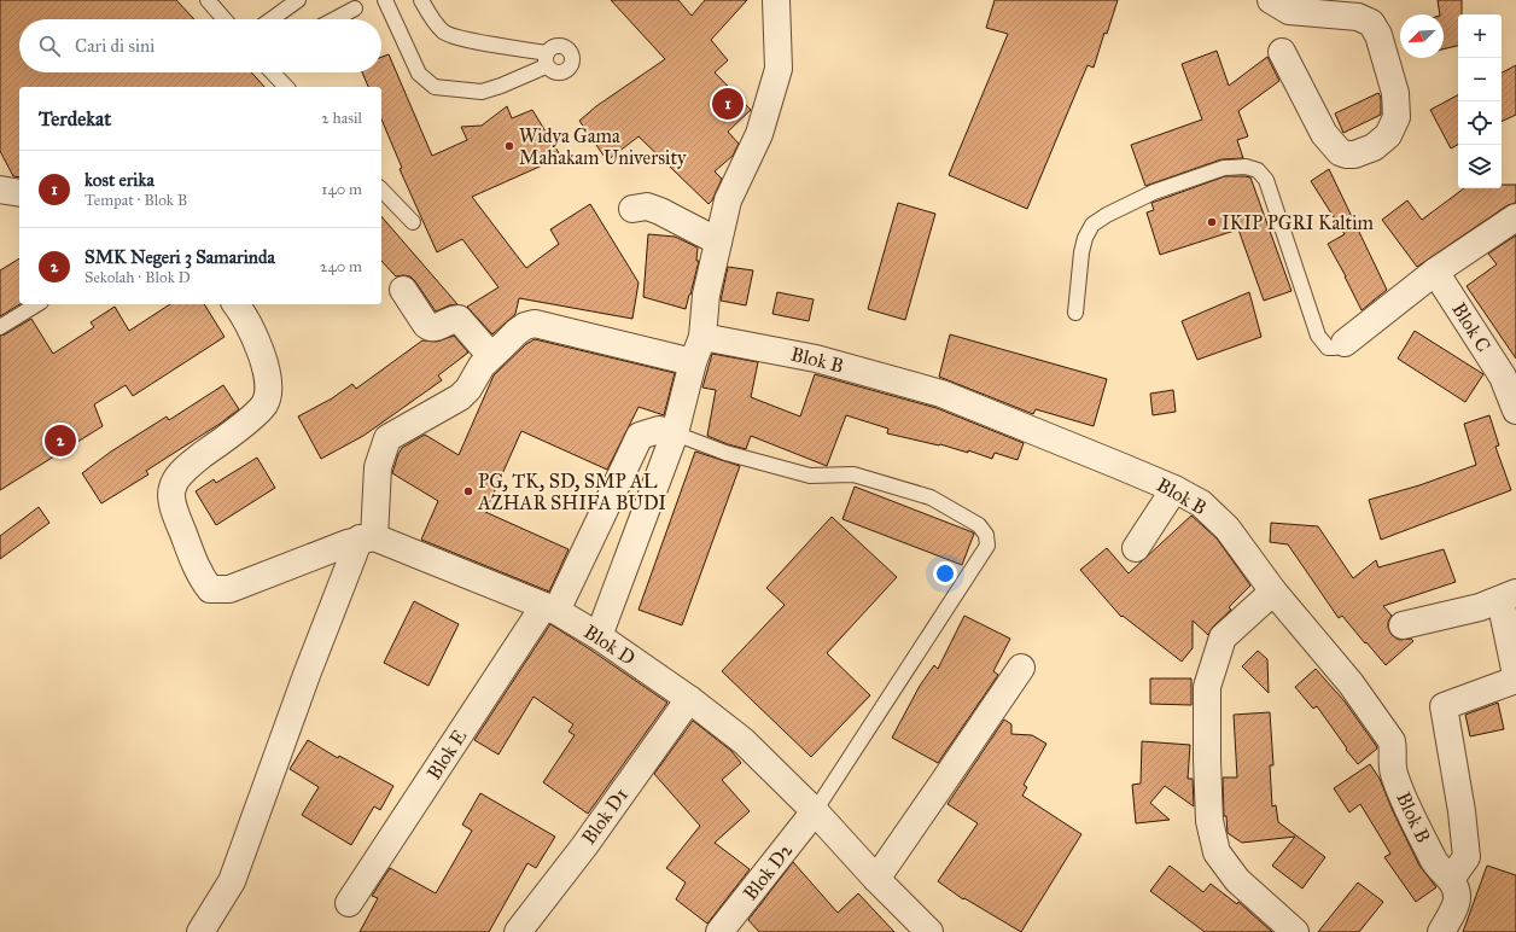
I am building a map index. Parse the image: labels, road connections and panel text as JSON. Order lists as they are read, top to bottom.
{
  "streets": {
    "street": [
      "Blok C",
      "Blok B",
      "Blok D",
      "Blok E",
      "Blok D1",
      "Blok D2"
    ]
  },
  "crossings": [
    ["Blok D", "Blok E"],
    ["Blok D", "Blok D1"],
    ["Blok D", "Blok D2"]
  ],
  "places": ["Widya Gama Mahakam University", "IKIP PGRI Kaltim", "PG, TK, SD, SMP AL AZHAR SHIFA BUDI"],
  "north": "bottom left",
  "page": {
    "map_buttons": ["+", "−"],
    "search": "Cari di sini",
    "pins": ["1", "2"],
    "heading": ["Terdekat", "2 hasil"],
    "list": [
      {
        "mark": "1",
        "name": "kost erika",
        "note": "Tempat · Blok B",
        "value": "140 m"
      },
      {
        "mark": "2",
        "name": "SMK Negeri 3 Samarinda",
        "note": "Sekolah · Blok D",
        "value": "240 m"
      }
    ]
  }
}
